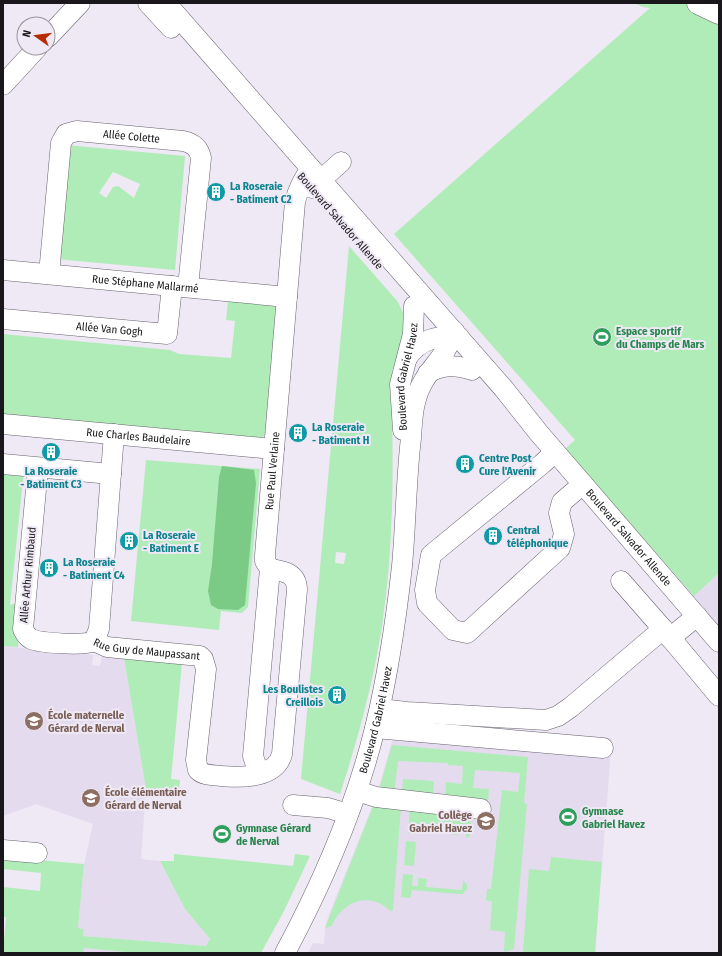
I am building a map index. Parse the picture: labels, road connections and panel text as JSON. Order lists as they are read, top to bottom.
{
  "streets": {
    "street": [
      "Allée Colette",
      "Boulevard Salvador Allende",
      "Rue Stéphane Mallarmé",
      "Allée Van Gogh",
      "Boulevard Gabriel Havez",
      "Rue Charles Baudelaire",
      "Rue Paul Verlaine",
      "Allée Arthur Rimbaud",
      "Rue Guy de Maupassant"
    ]
  },
  "crossings": [
    ["Allée Colette", "Rue Stéphane Mallarmé"],
    ["Allée Colette", "Allée Van Gogh"],
    ["Boulevard Salvador Allende", "Boulevard Gabriel Havez"],
    ["Boulevard Salvador Allende", "Rue Paul Verlaine"],
    ["Rue Stéphane Mallarmé", "Allée Van Gogh"],
    ["Rue Stéphane Mallarmé", "Rue Paul Verlaine"],
    ["Rue Charles Baudelaire", "Rue Paul Verlaine"],
    ["Rue Charles Baudelaire", "Rue Guy de Maupassant"],
    ["Rue Paul Verlaine", "Rue Guy de Maupassant"],
    ["Allée Arthur Rimbaud", "Rue Guy de Maupassant"]
  ],
  "places": {
    "building": [
      "La Roseraie - Batiment C2",
      "La Roseraie - Batiment H",
      "La Roseraie - Batiment C3",
      "Centre Post Cure l'Avenir",
      "Central téléphonique",
      "La Roseraie - Batiment E",
      "La Roseraie - Batiment C4",
      "Les Boulistes Creillois"
    ],
    "sports": ["Espace sportif du Champs de Mars", "Gymnase Gabriel Havez", "Gymnase Gérard de Nerval"],
    "school or university": ["École maternelle Gérard de Nerval", "École élémentaire Gérard de Nerval", "Collège Gabriel Havez"]
  },
  "north": "left"
}
